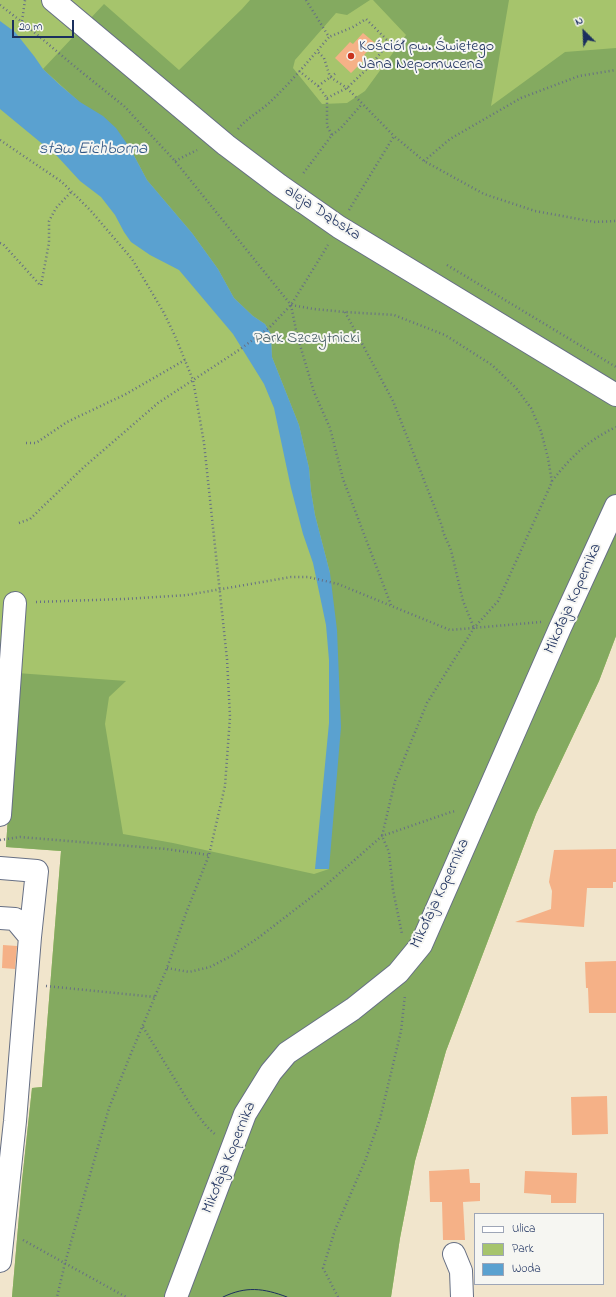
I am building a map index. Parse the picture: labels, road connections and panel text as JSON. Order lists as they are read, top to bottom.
{
  "streets": {
    "street": ["aleja Dąbska", "Mikołaja Kopernika"]
  },
  "water": ["staw Eichborna"],
  "parks": ["Park Szczytnicki"],
  "places": ["Kościół pw. Świętego Jana Nepomucena"],
  "legend": ["Ulica", "Park", "Woda"],
  "scale_bar": "20 m",
  "north": "top left"
}
